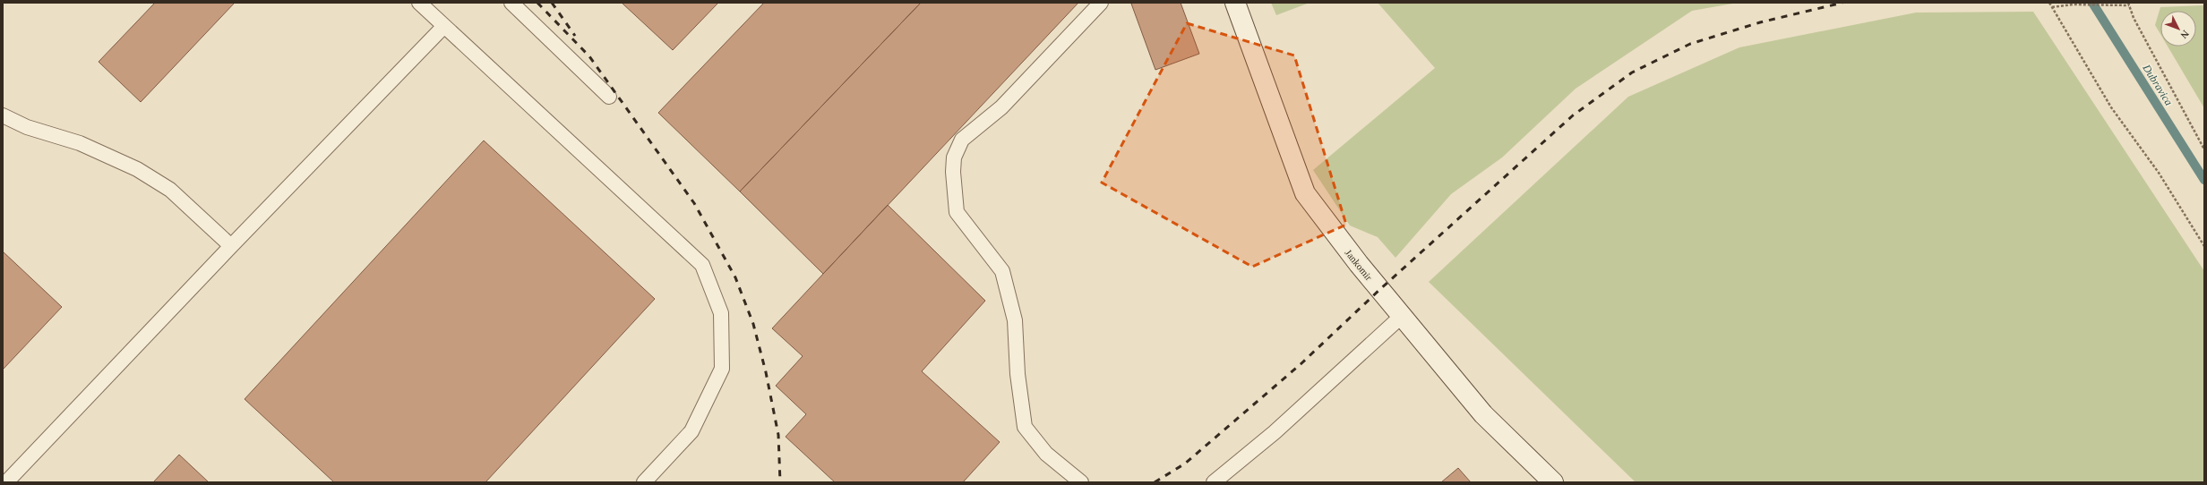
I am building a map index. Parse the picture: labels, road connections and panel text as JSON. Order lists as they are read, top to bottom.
{
  "streets": {
    "street": ["Jankomir"]
  },
  "water": ["Dubravica"],
  "north": "bottom right"
}
